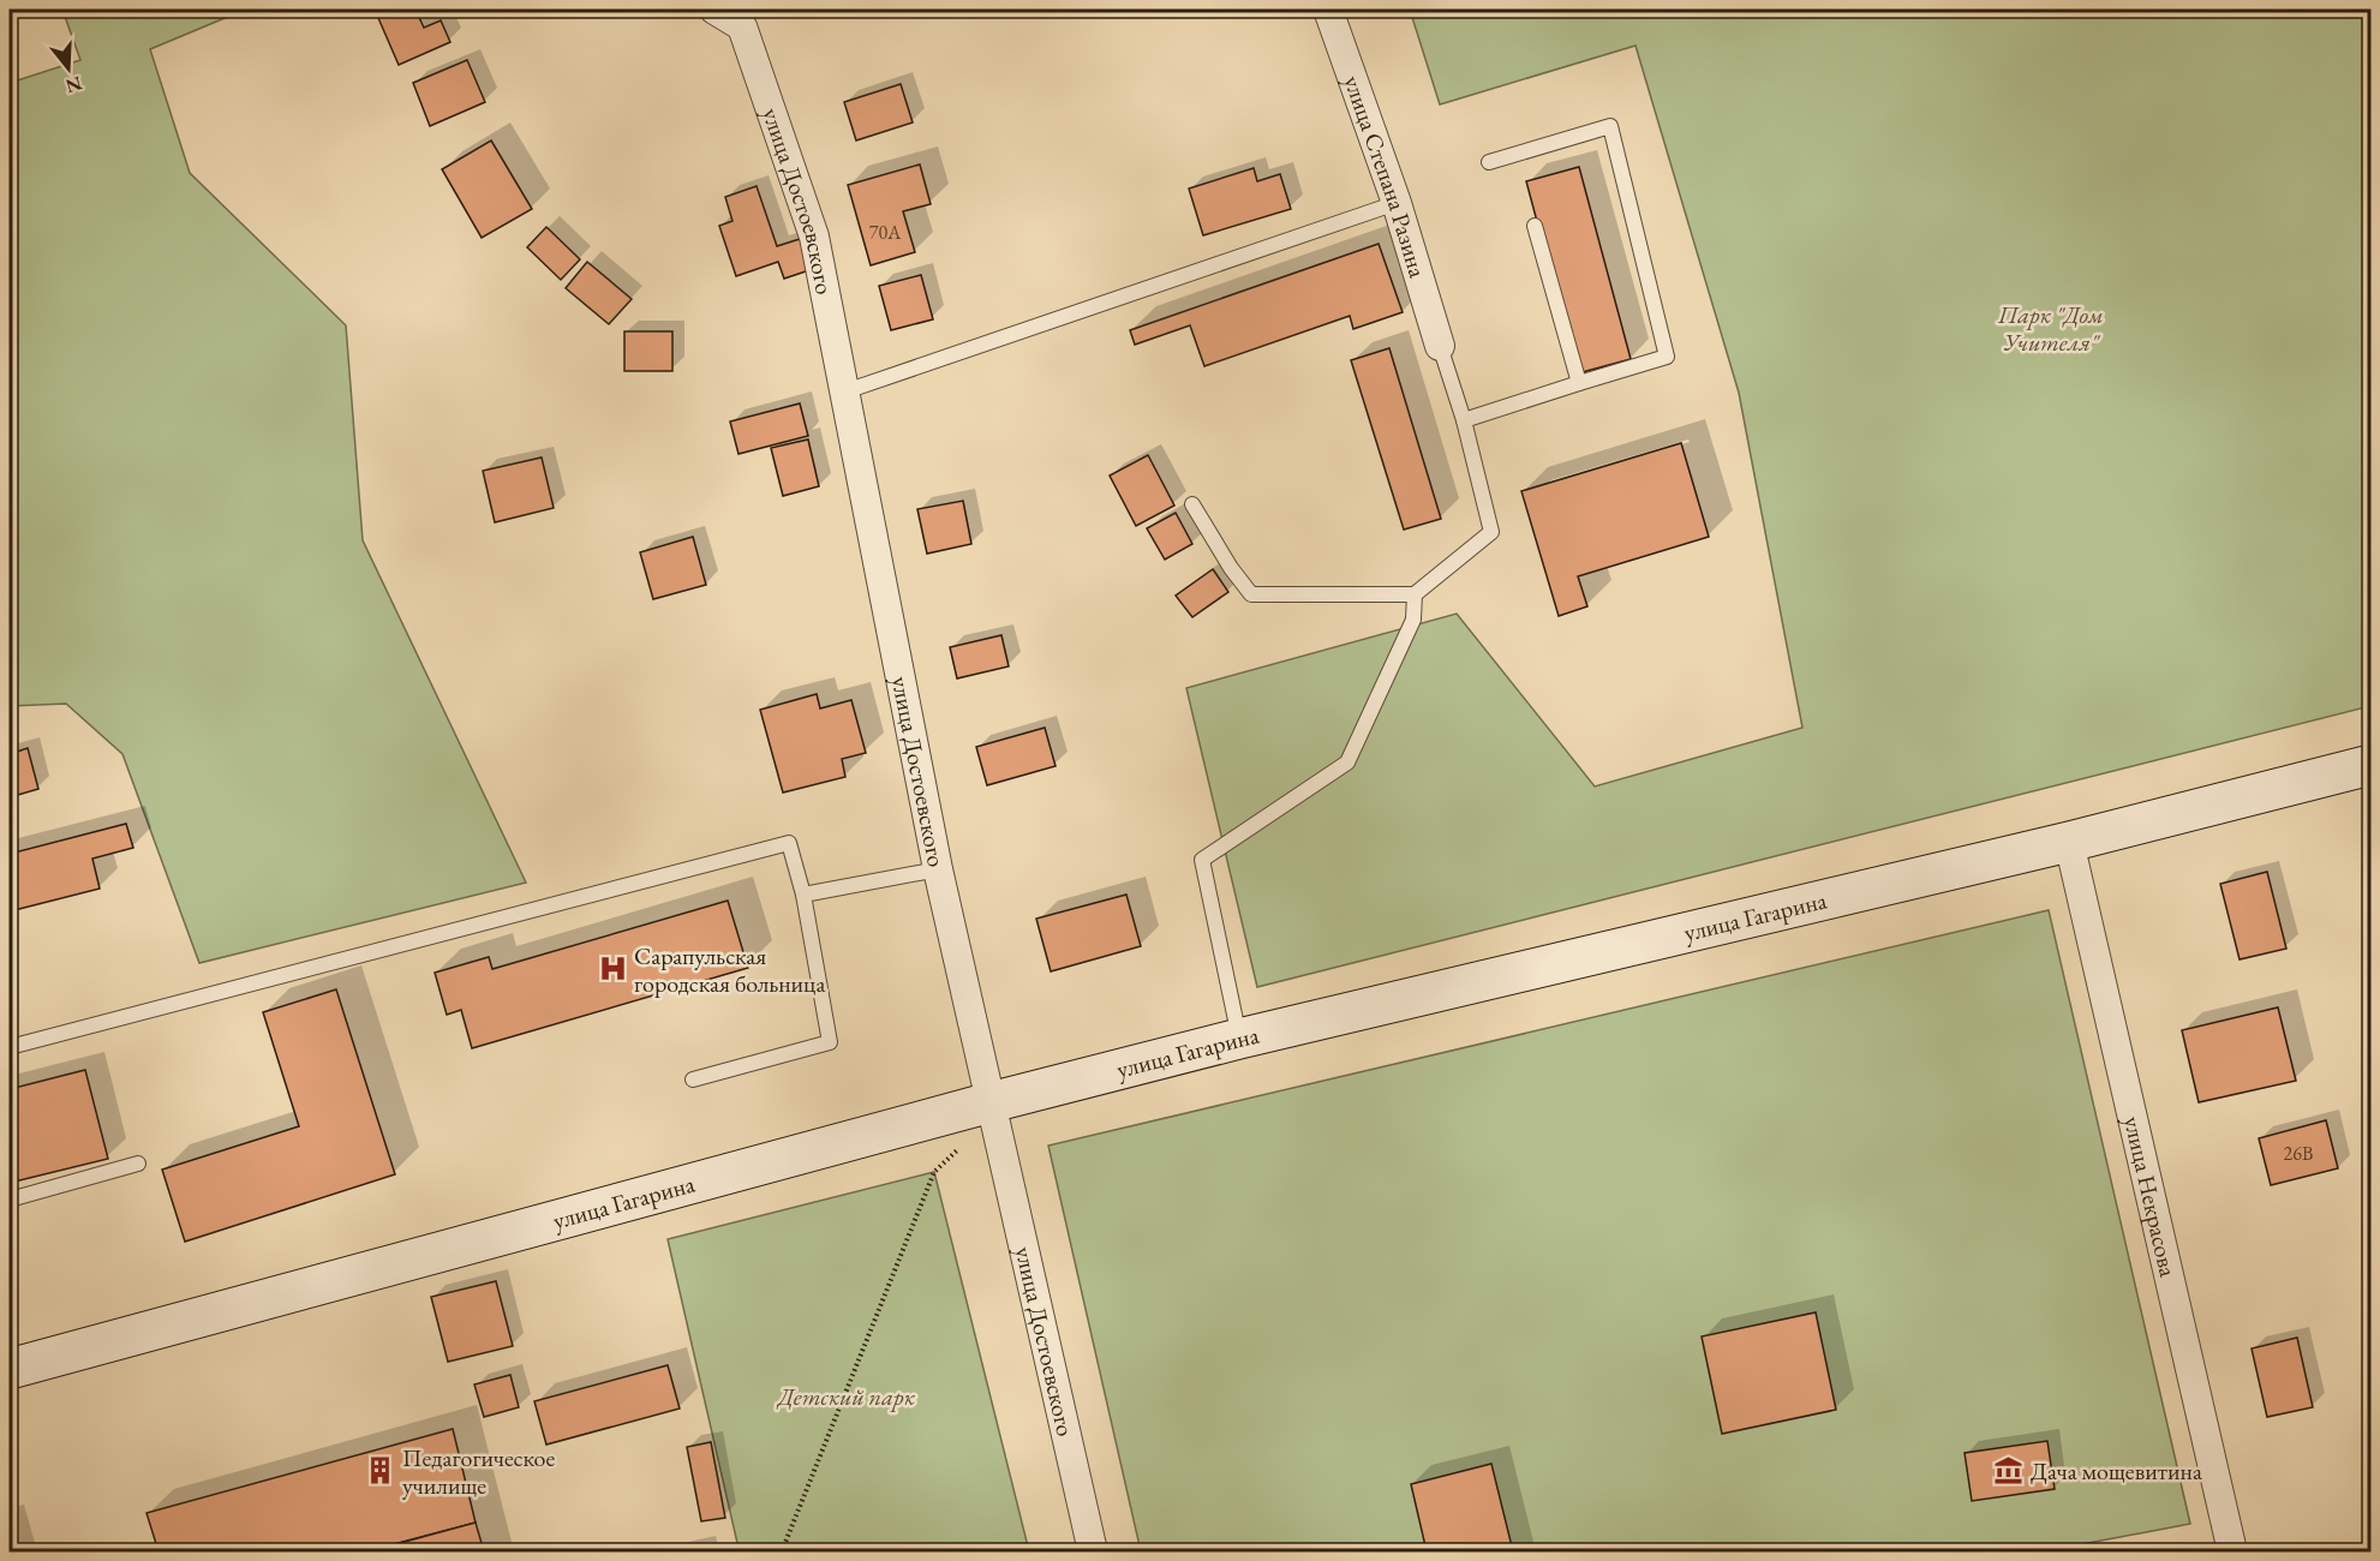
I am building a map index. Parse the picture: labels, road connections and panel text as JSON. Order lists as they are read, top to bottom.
{
  "streets": {
    "street": [
      "улица Степана Разина",
      "улица Достоевского",
      "улица Гагарина",
      "улица Некрасова"
    ]
  },
  "crossings": [
    ["улица Достоевского", "улица Гагарина"],
    ["улица Гагарина", "улица Некрасова"]
  ],
  "parks": ["Парк \"Дом Учителя\"", "Детский парк"],
  "places": {
    "hospital": ["Сарапульская городская больница"],
    "building": ["Педагогическое училище"],
    "museum": ["Дача мощевитина"]
  },
  "house_numbers": ["70А", "26В"],
  "north": "bottom"
}
